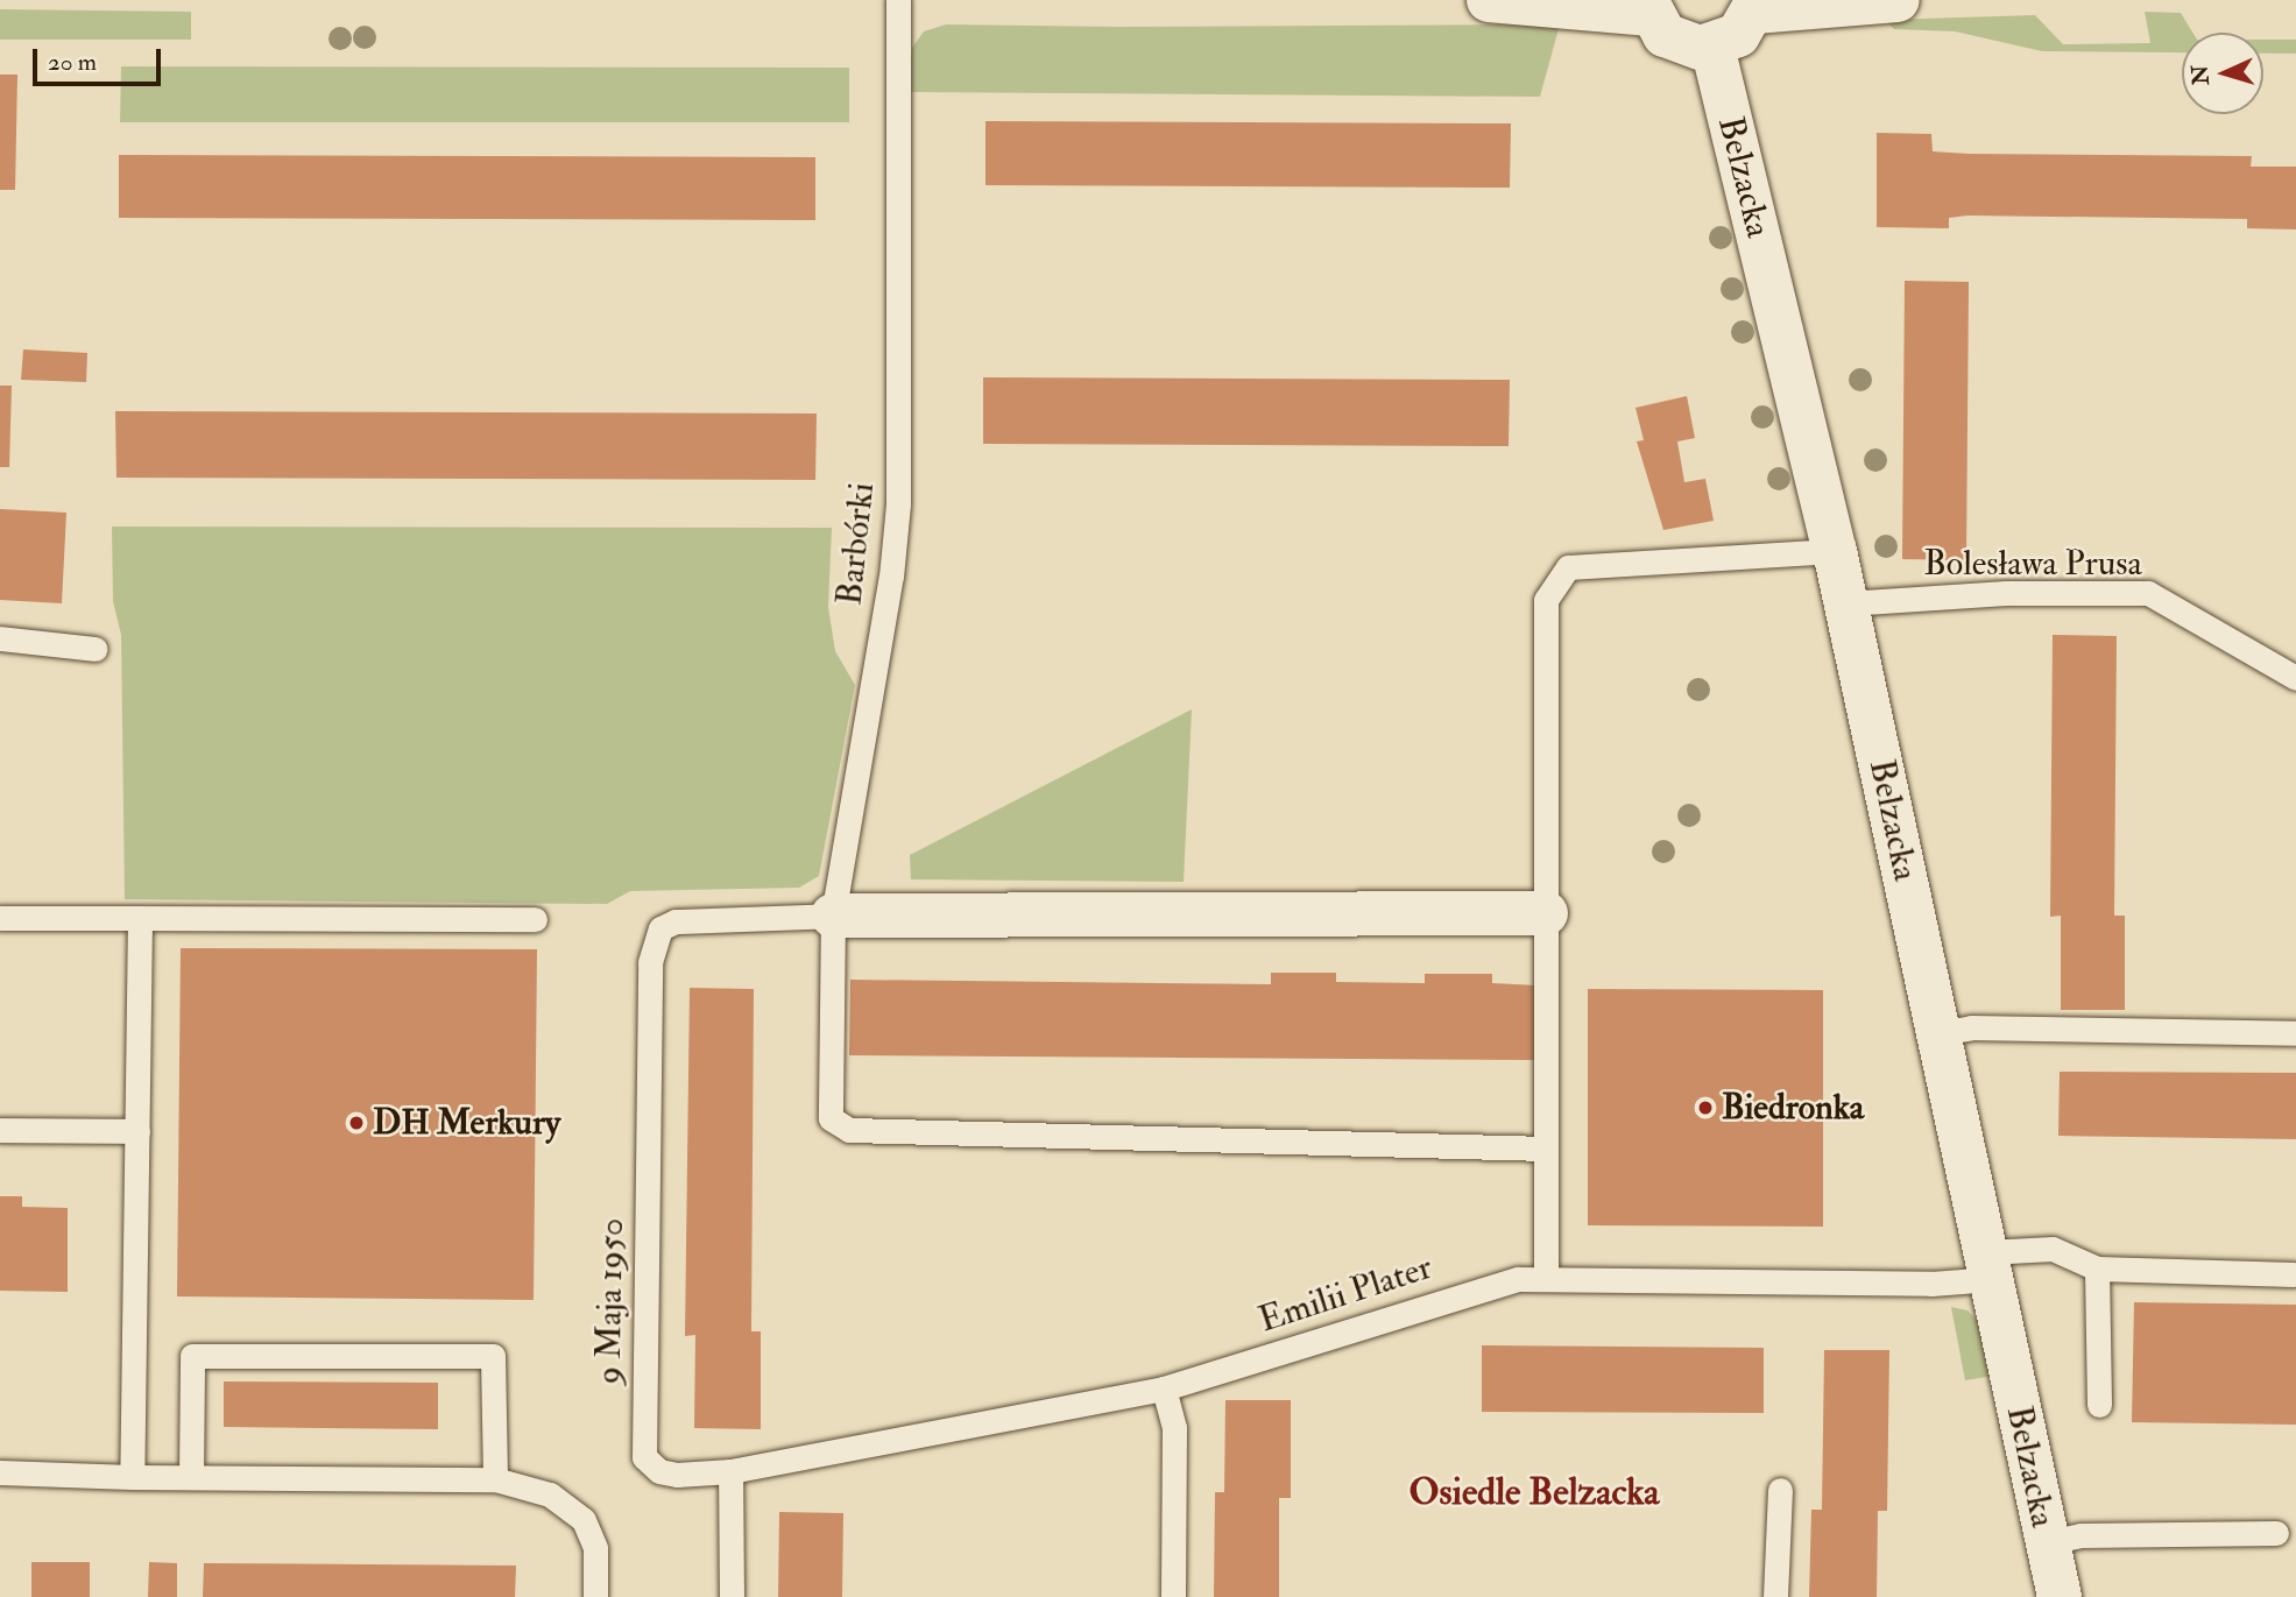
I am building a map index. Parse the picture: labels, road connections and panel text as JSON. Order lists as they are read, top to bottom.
{
  "streets": {
    "street": ["Belzacka"],
    "lane": [
      "Barbórki",
      "Bolesława Prusa",
      "Emilii Plater",
      "9 Maja 1950"
    ]
  },
  "crossings": [
    ["Belzacka", "Bolesława Prusa"],
    ["Belzacka", "Emilii Plater"],
    ["Barbórki", "9 Maja 1950"],
    ["Emilii Plater", "9 Maja 1950"]
  ],
  "districts": ["Osiedle Belzacka"],
  "places": ["Biedronka", "DH Merkury"],
  "scale_bar": "20 m",
  "north": "left"
}
